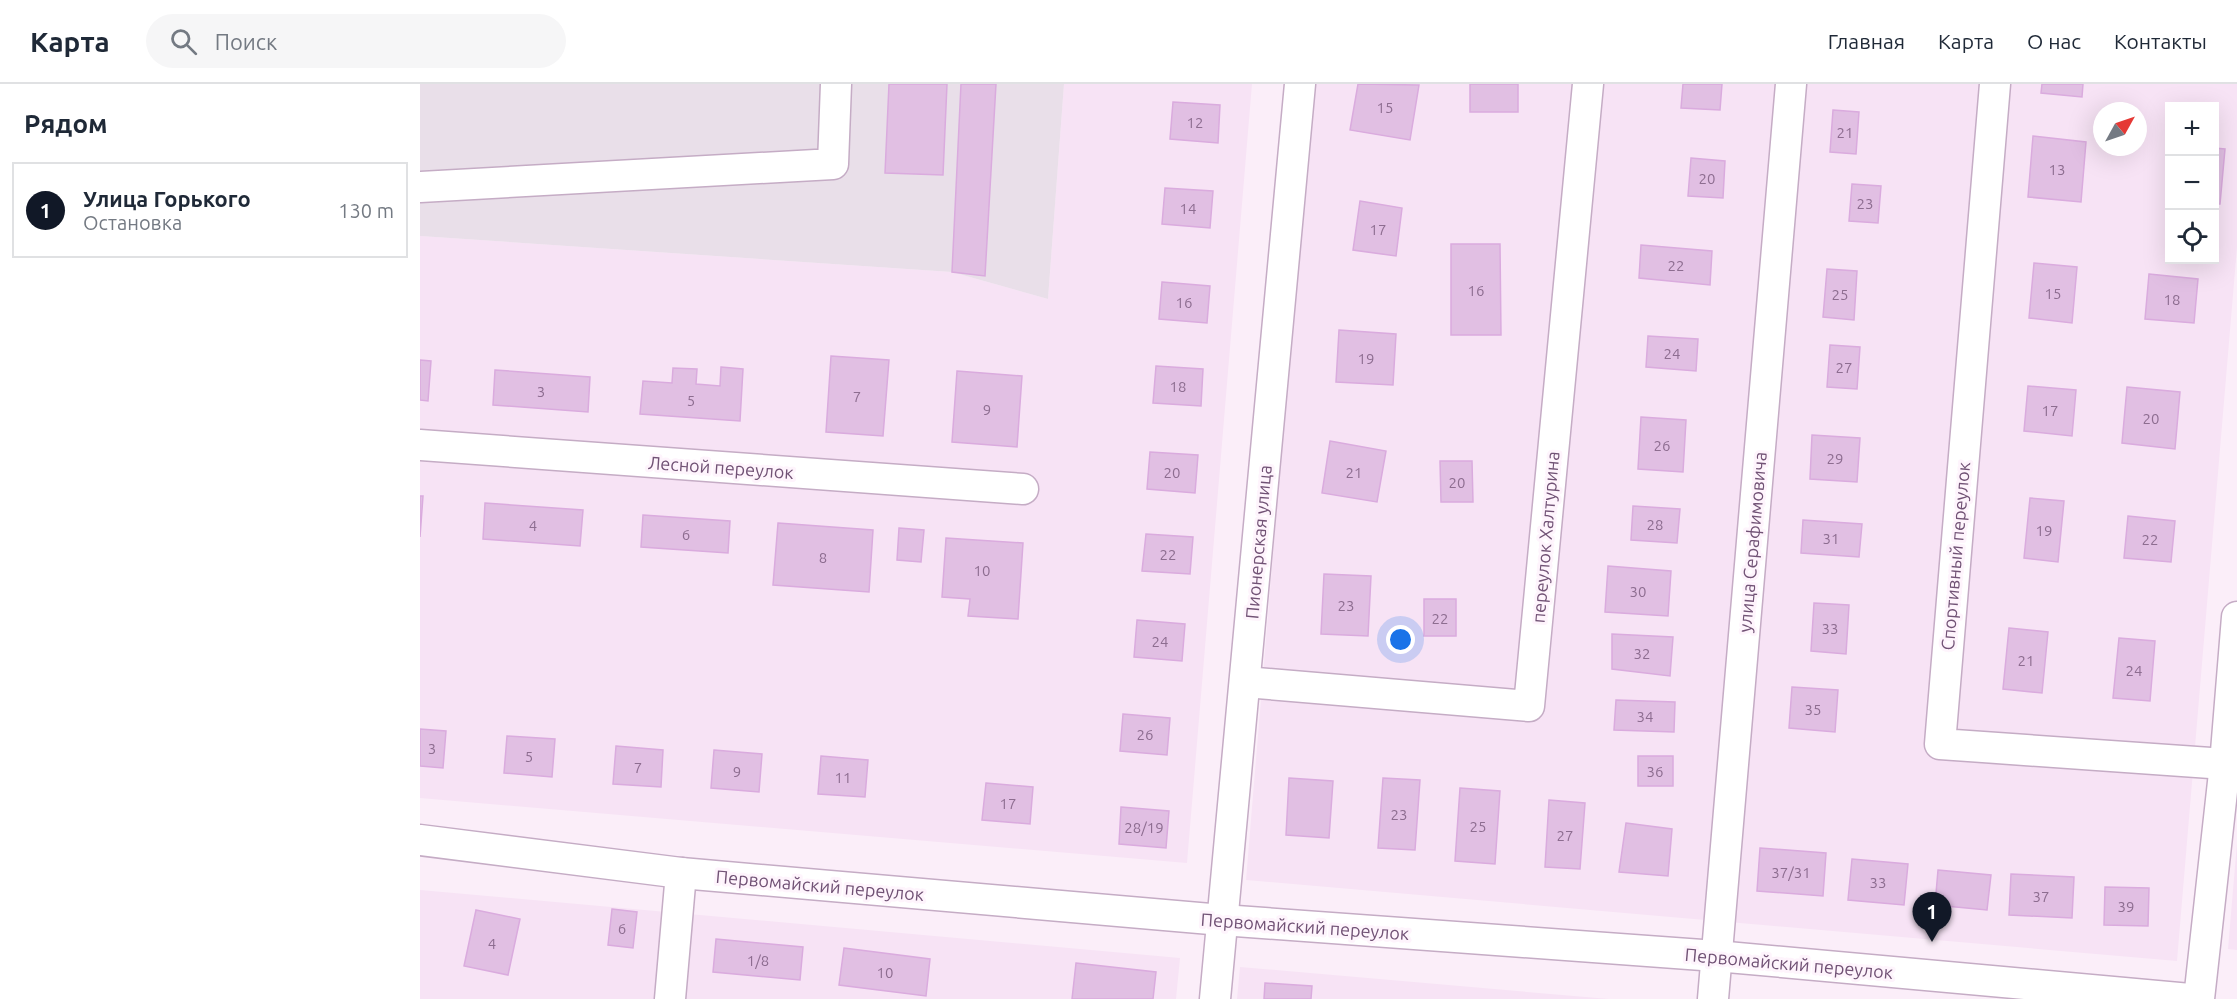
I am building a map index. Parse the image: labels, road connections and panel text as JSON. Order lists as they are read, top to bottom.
{
  "streets": {
    "street": [
      "Лесной переулок",
      "переулок Халтурина",
      "Пионерская улица",
      "улица Серафимовича",
      "Спортивный переулок",
      "Первомайский переулок"
    ]
  },
  "crossings": [
    ["переулок Халтурина", "Пионерская улица"],
    ["Пионерская улица", "Первомайский переулок"],
    ["улица Серафимовича", "Первомайский переулок"]
  ],
  "house_numbers": [
    "15",
    "12",
    "21",
    "13",
    "20",
    "23",
    "14",
    "17",
    "22",
    "16",
    "15",
    "25",
    "18",
    "16",
    "24",
    "19",
    "27",
    "18",
    "3",
    "7",
    "5",
    "9",
    "17",
    "20",
    "26",
    "29",
    "20",
    "21",
    "20",
    "28",
    "4",
    "19",
    "6",
    "31",
    "22",
    "22",
    "8",
    "10",
    "30",
    "23",
    "22",
    "33",
    "24",
    "32",
    "21",
    "24",
    "35",
    "34",
    "26",
    "3",
    "5",
    "7",
    "9",
    "36",
    "11",
    "17",
    "23",
    "25",
    "28/19",
    "27",
    "37/31",
    "33",
    "37",
    "39",
    "6",
    "4",
    "1/8",
    "10"
  ],
  "north": "top right",
  "page": {
    "header": "Карта",
    "search": "Поиск",
    "nav": [
      "Главная",
      "Карта",
      "О нас",
      "Контакты"
    ],
    "heading": "Рядом",
    "map_buttons": ["+", "−"],
    "list": [
      {
        "mark": "1",
        "name": "Улица Горького",
        "note": "Остановка",
        "value": "130 m"
      }
    ],
    "pins": "1"
  }
}
